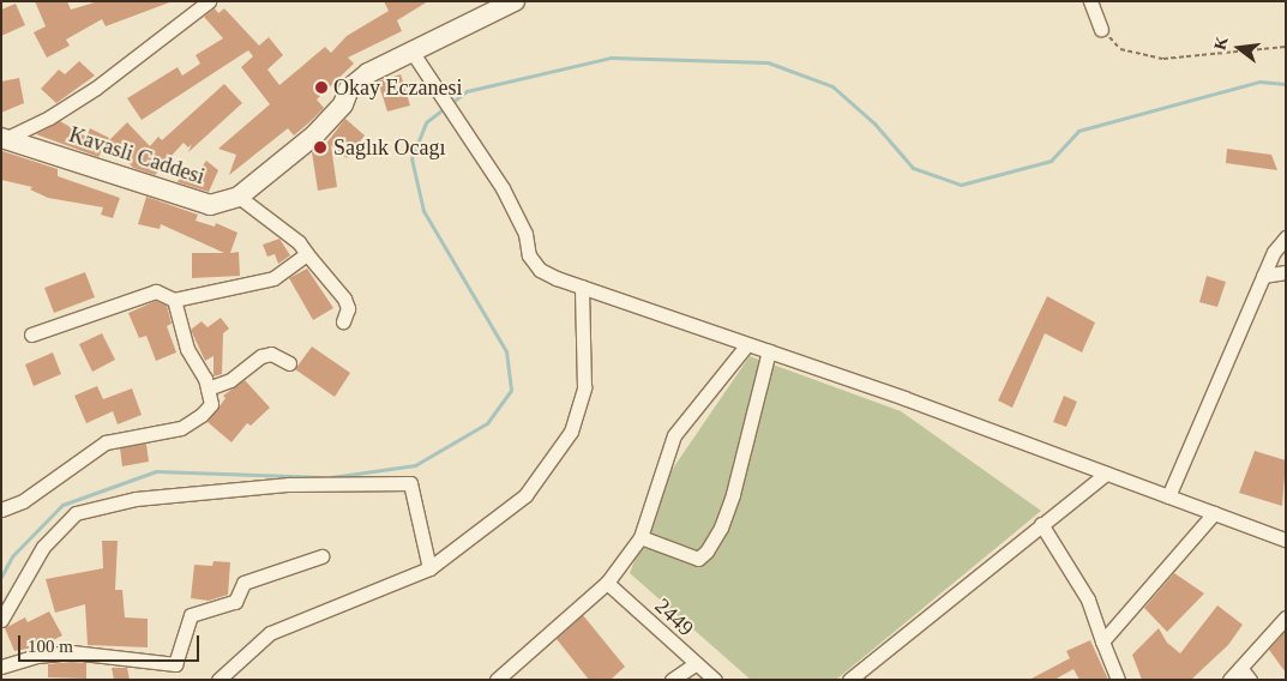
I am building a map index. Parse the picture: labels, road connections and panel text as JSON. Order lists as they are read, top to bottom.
{
  "streets": {
    "street": ["Kavasli Caddesi", "2449"]
  },
  "places": ["Okay Eczanesi", "Saglık Ocagı"],
  "scale_bar": "100 m",
  "north": "left"
}
